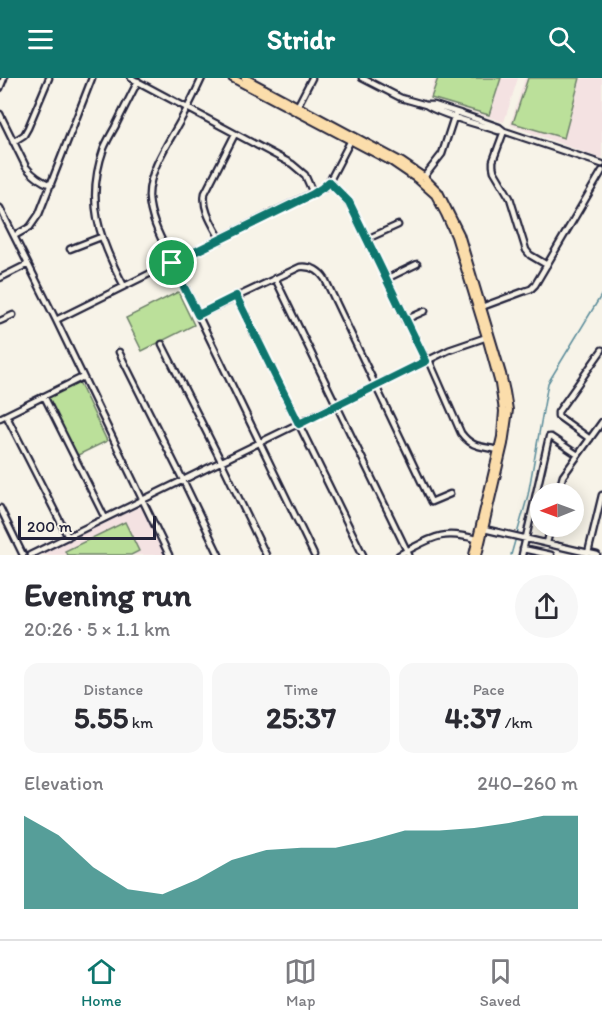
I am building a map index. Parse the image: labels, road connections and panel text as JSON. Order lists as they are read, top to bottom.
{
  "scale_bar": "200 m",
  "north": "left",
  "page": {
    "header": "Stridr",
    "scale": "200 m",
    "heading": ["Evening run", "20:26 · 5 × 1.1 km"],
    "stats": [
      ["Distance", "5.55 km"],
      ["Time", "25:37"],
      ["Pace", "4:37 /km"]
    ],
    "chart": ["Elevation", "240–260 m"],
    "tabs": ["Home", "Map", "Saved"]
  }
}
